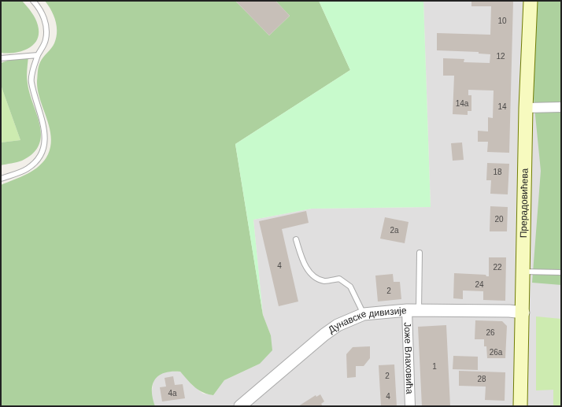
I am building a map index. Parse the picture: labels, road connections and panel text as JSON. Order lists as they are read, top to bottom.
{
  "streets": {
    "main road": ["Прерадовићева"],
    "street": ["Дунавске дивизије", "Јоже Влаховића"]
  },
  "crossings": [
    ["Прерадовићева", "Дунавске дивизије"],
    ["Дунавске дивизије", "Јоже Влаховића"]
  ],
  "house_numbers": [
    "10",
    "12",
    "14a",
    "14",
    "18",
    "20",
    "2a",
    "4",
    "22",
    "24",
    "2",
    "26",
    "26a",
    "1",
    "2",
    "28",
    "4a",
    "4"
  ]
}
